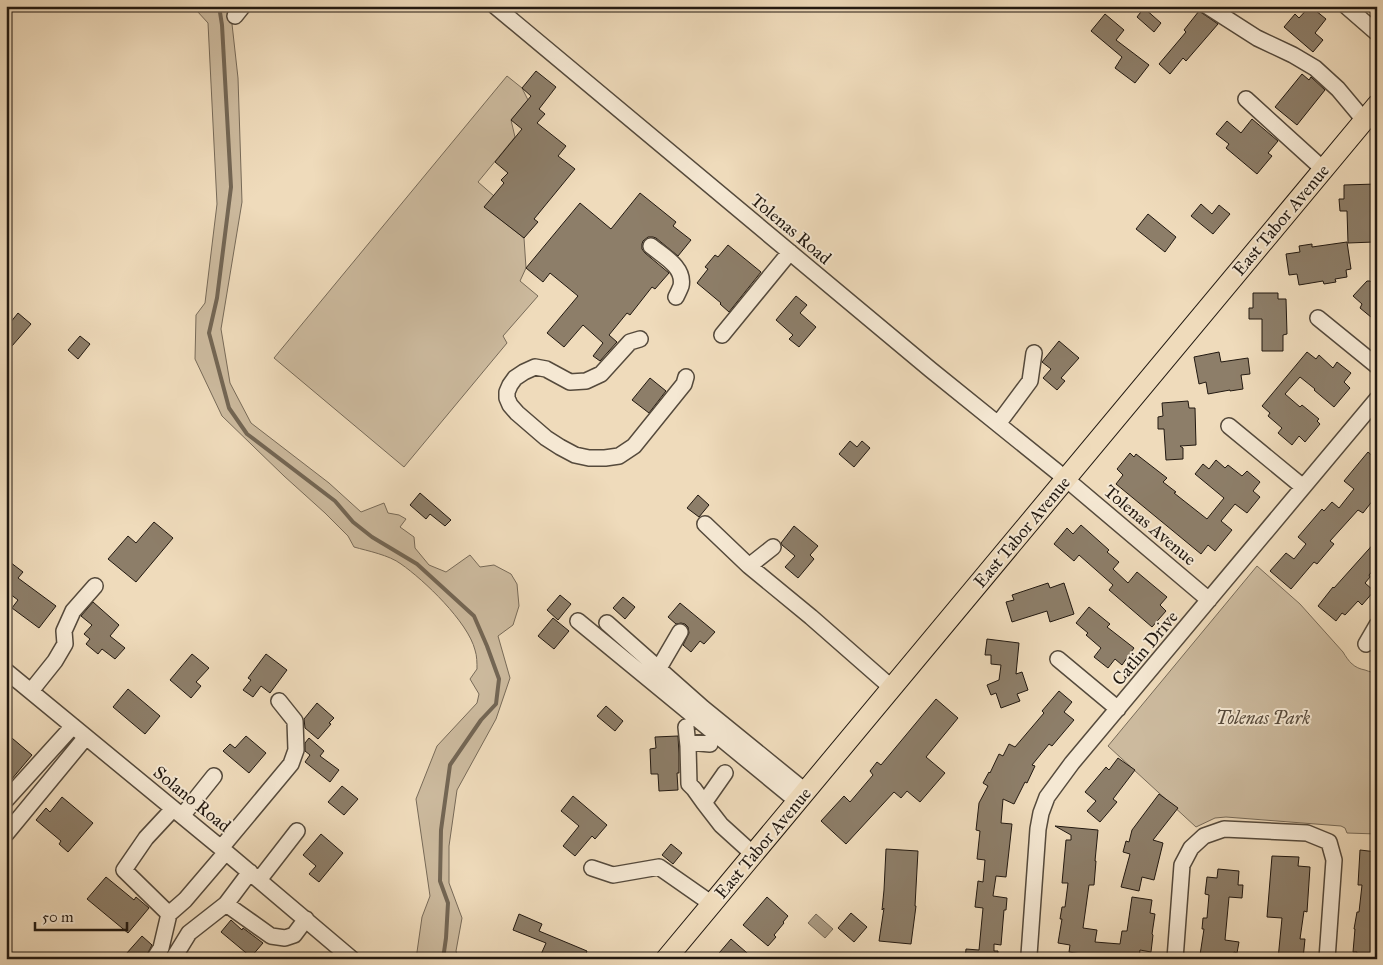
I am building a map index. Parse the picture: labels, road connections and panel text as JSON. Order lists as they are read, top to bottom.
{
  "streets": {
    "main road": ["East Tabor Avenue"],
    "street": [
      "Tolenas Road",
      "Tolenas Avenue",
      "Catlin Drive",
      "Solano Road"
    ]
  },
  "crossings": [
    ["East Tabor Avenue", "Tolenas Road"],
    ["East Tabor Avenue", "Tolenas Avenue"],
    ["Tolenas Road", "Tolenas Avenue"],
    ["Tolenas Avenue", "Catlin Drive"]
  ],
  "parks": ["Tolenas Park"],
  "scale_bar": "50 m"
}
